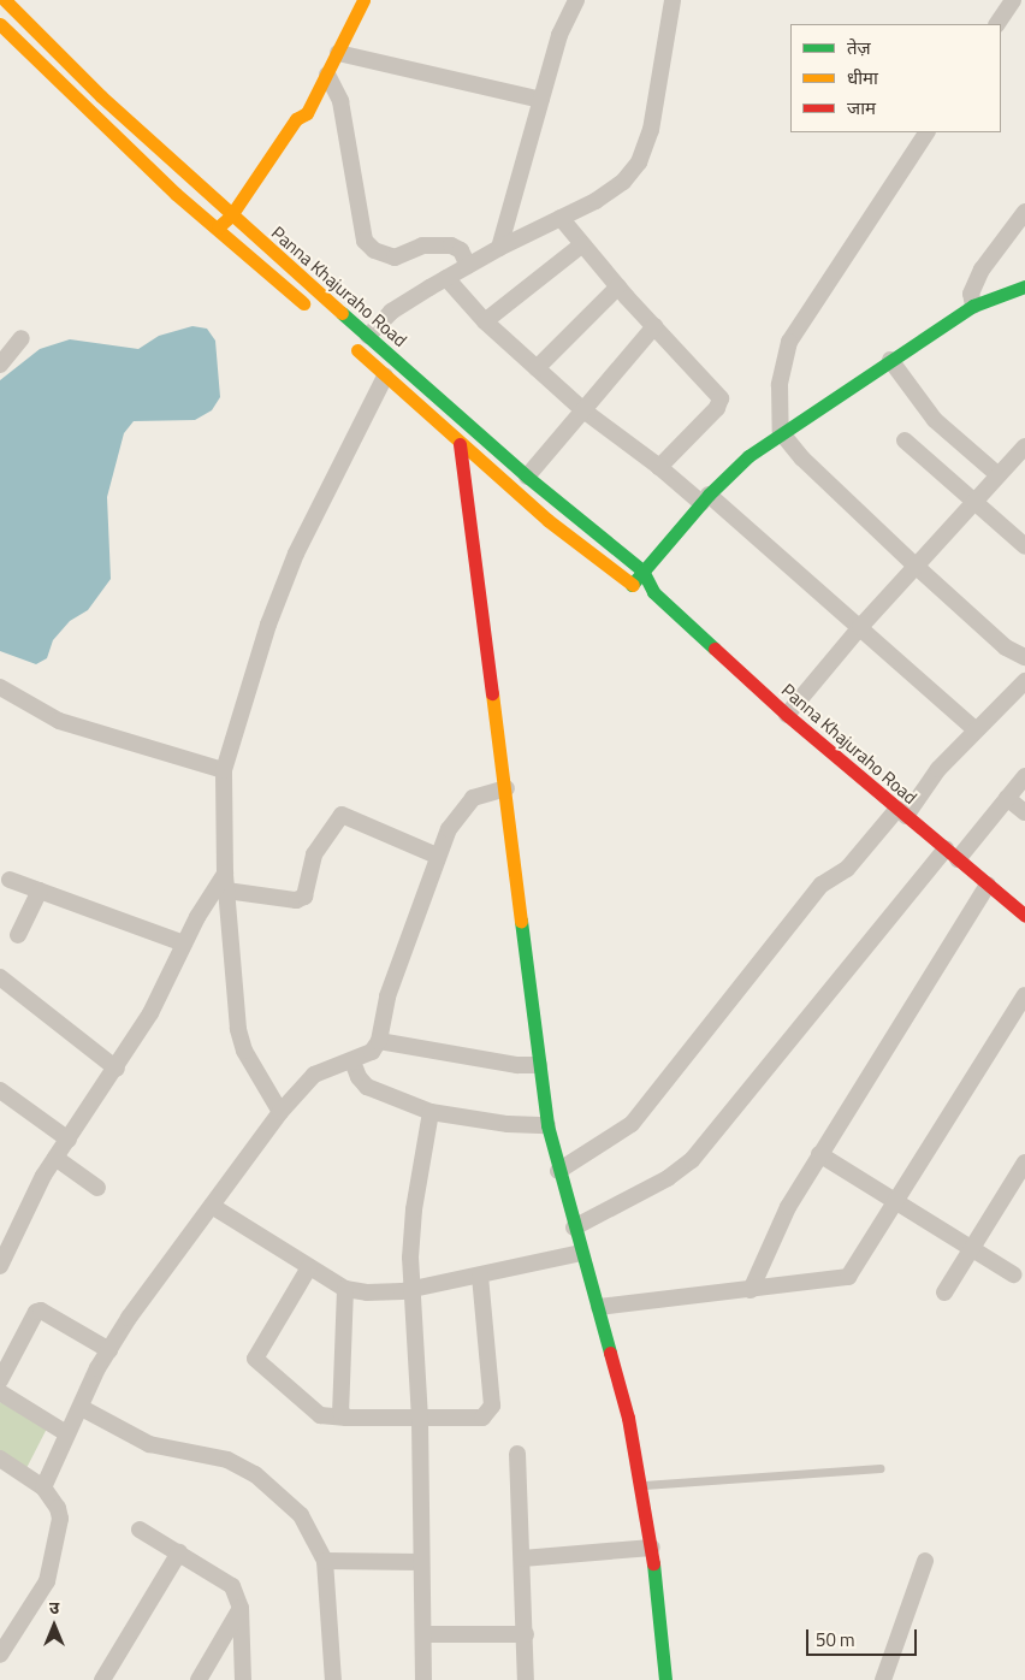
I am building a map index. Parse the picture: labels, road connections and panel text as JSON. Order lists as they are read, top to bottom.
{
  "streets": {
    "main road": ["Panna Khajuraho Road"]
  },
  "legend": ["तेज़", "धीमा", "जाम"],
  "scale_bar": "50 m",
  "north": "top"
}
